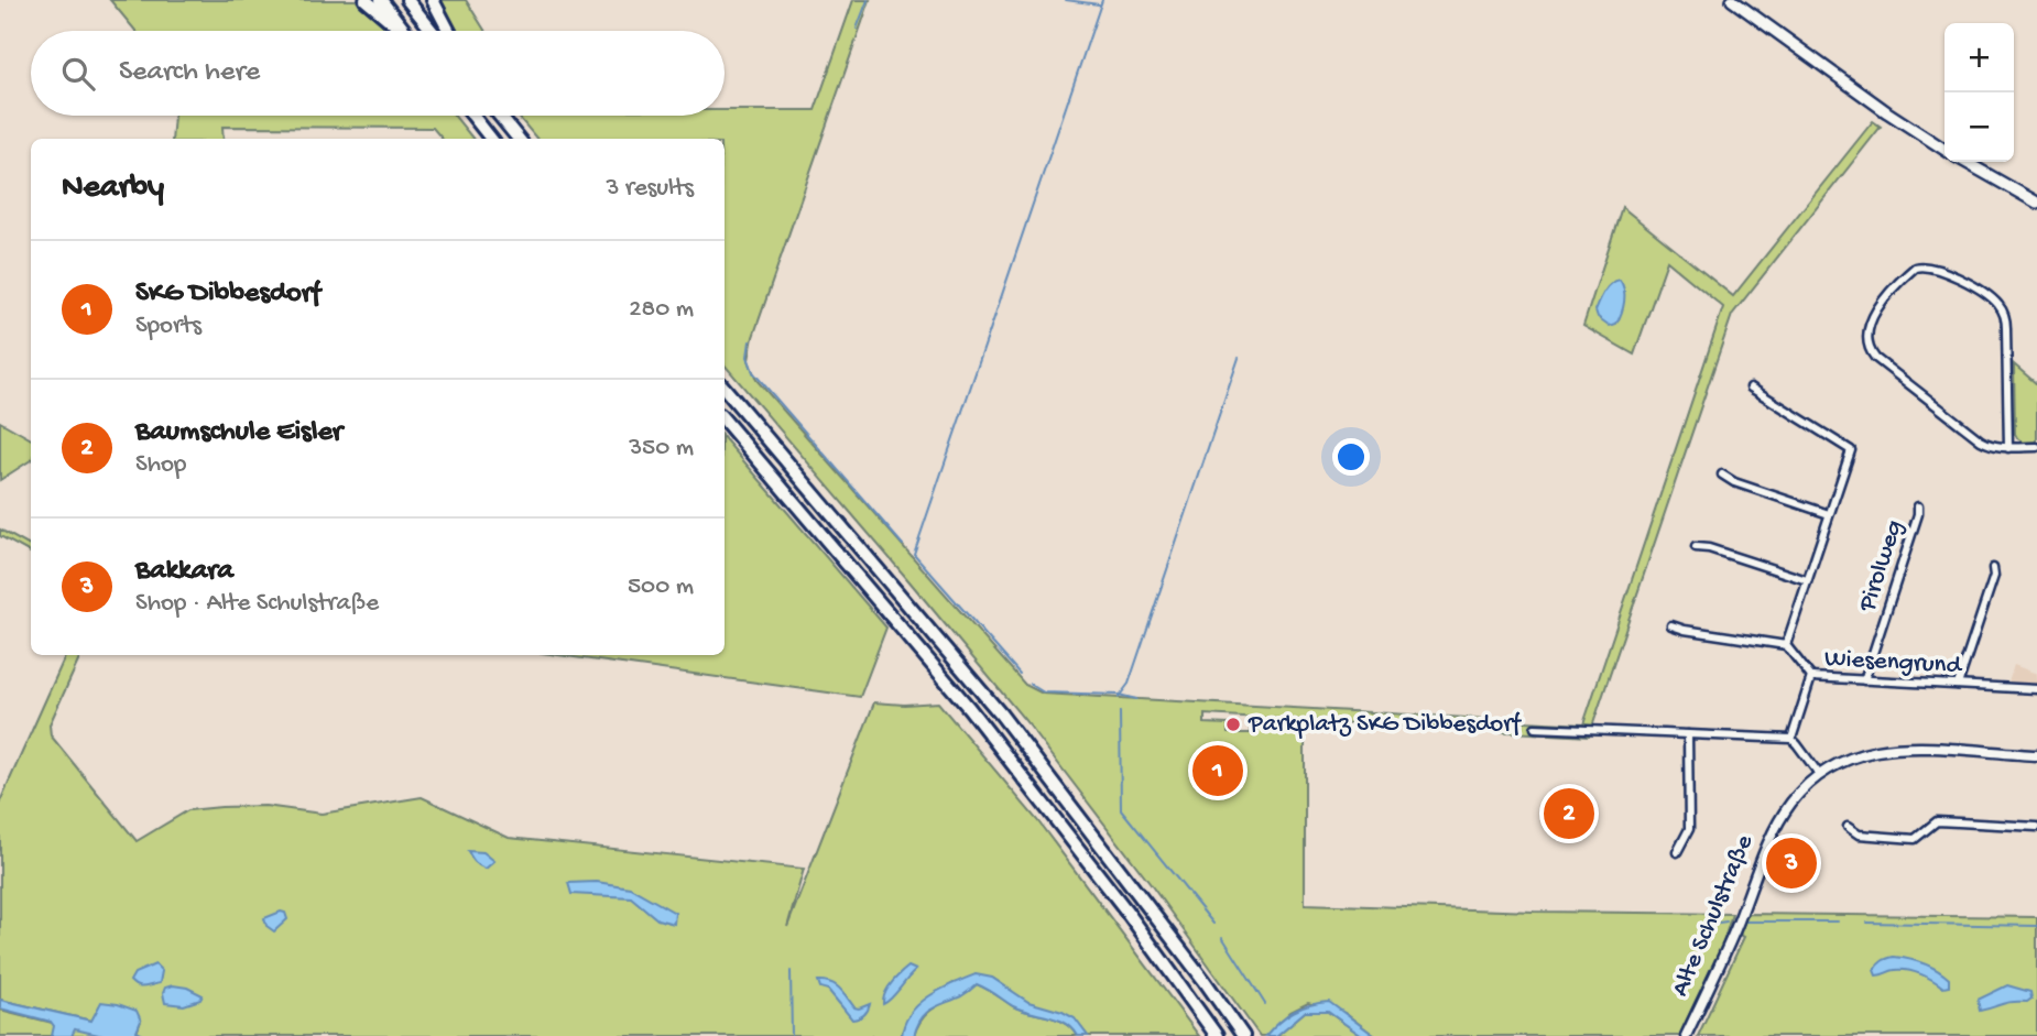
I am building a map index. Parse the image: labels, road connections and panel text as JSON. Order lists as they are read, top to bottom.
{
  "streets": {
    "street": ["Pirolweg", "Wiesengrund", "Alte Schulstraße"]
  },
  "crossings": [
    ["Pirolweg", "Wiesengrund"]
  ],
  "places": ["Parkplatz SKG Dibbesdorf"],
  "page": {
    "map_buttons": ["+", "−"],
    "search": "Search here",
    "heading": ["Nearby", "3 results"],
    "list": [
      {
        "mark": "1",
        "name": "SKG Dibbesdorf",
        "note": "Sports",
        "value": "280 m"
      },
      {
        "mark": "2",
        "name": "Baumschule Eisler",
        "note": "Shop",
        "value": "350 m"
      },
      {
        "mark": "3",
        "name": "Bakkara",
        "note": "Shop · Alte Schulstraße",
        "value": "500 m"
      }
    ],
    "pins": ["1", "2", "3"]
  }
}
